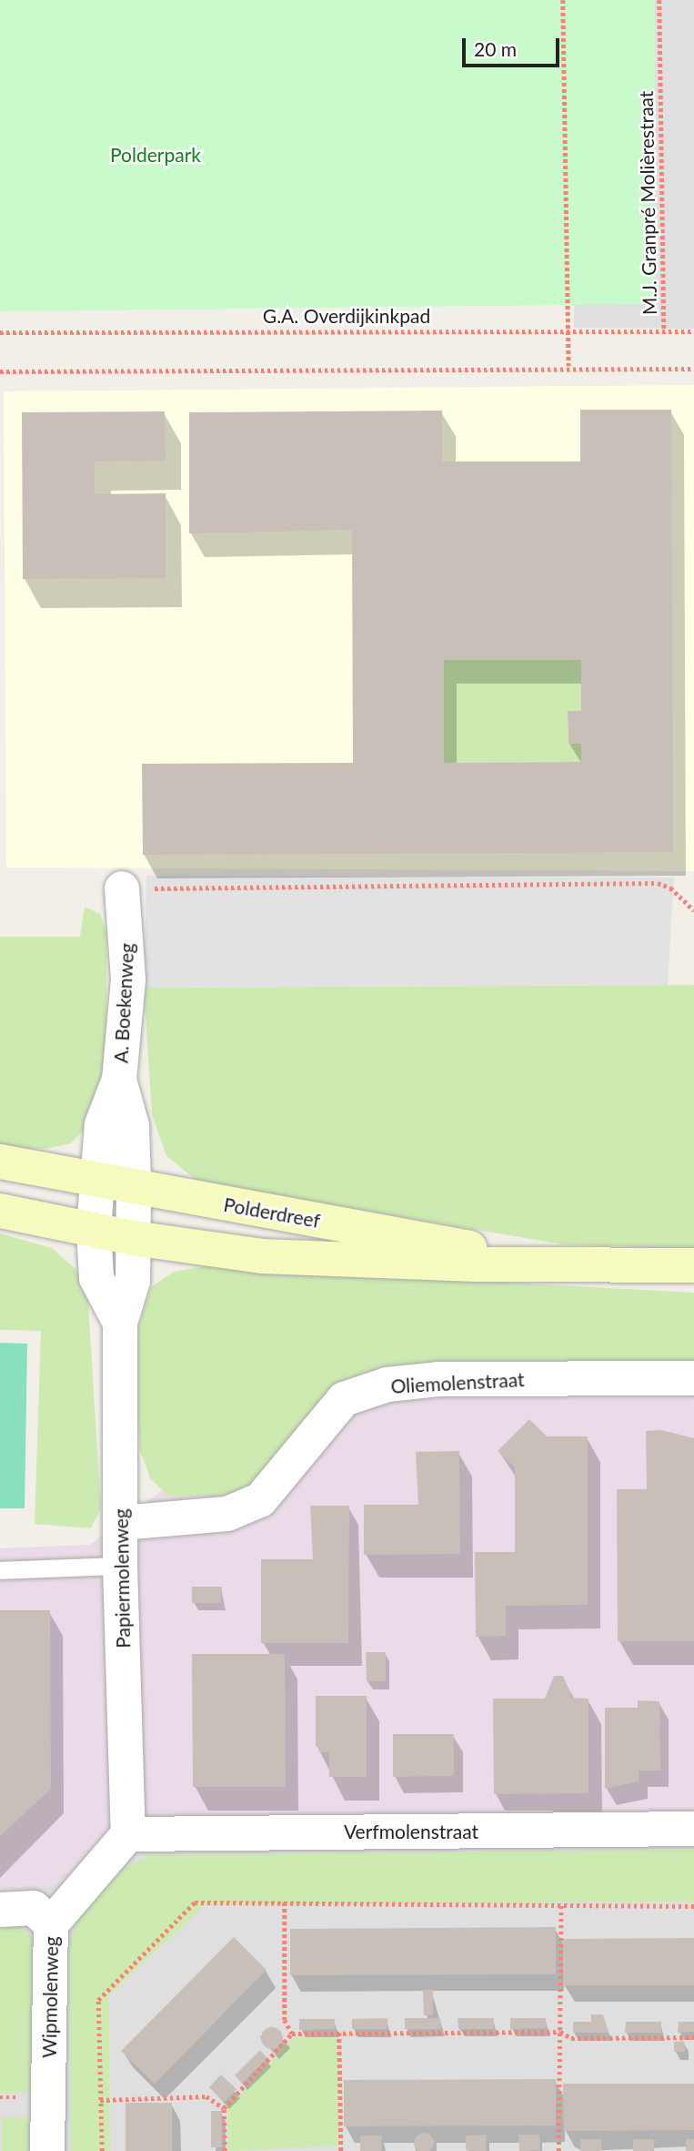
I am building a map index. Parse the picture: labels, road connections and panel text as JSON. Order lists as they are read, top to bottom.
{
  "streets": {
    "main road": ["Polderdreef"],
    "street": [
      "A. Boekenweg",
      "Oliemolenstraat",
      "Papiermolenweg",
      "Verfmolenstraat",
      "Wipmolenweg"
    ],
    "path": ["M.J. Granpré Molièrestraat", "G.A. Overdijkinkpad"]
  },
  "crossings": [
    ["M.J. Granpré Molièrestraat", "G.A. Overdijkinkpad"],
    ["A. Boekenweg", "Polderdreef"],
    ["A. Boekenweg", "Papiermolenweg"],
    ["Polderdreef", "Papiermolenweg"],
    ["Oliemolenstraat", "Papiermolenweg"],
    ["Papiermolenweg", "Verfmolenstraat"],
    ["Papiermolenweg", "Wipmolenweg"],
    ["Verfmolenstraat", "Wipmolenweg"]
  ],
  "parks": ["Polderpark"],
  "scale_bar": "20 m"
}
